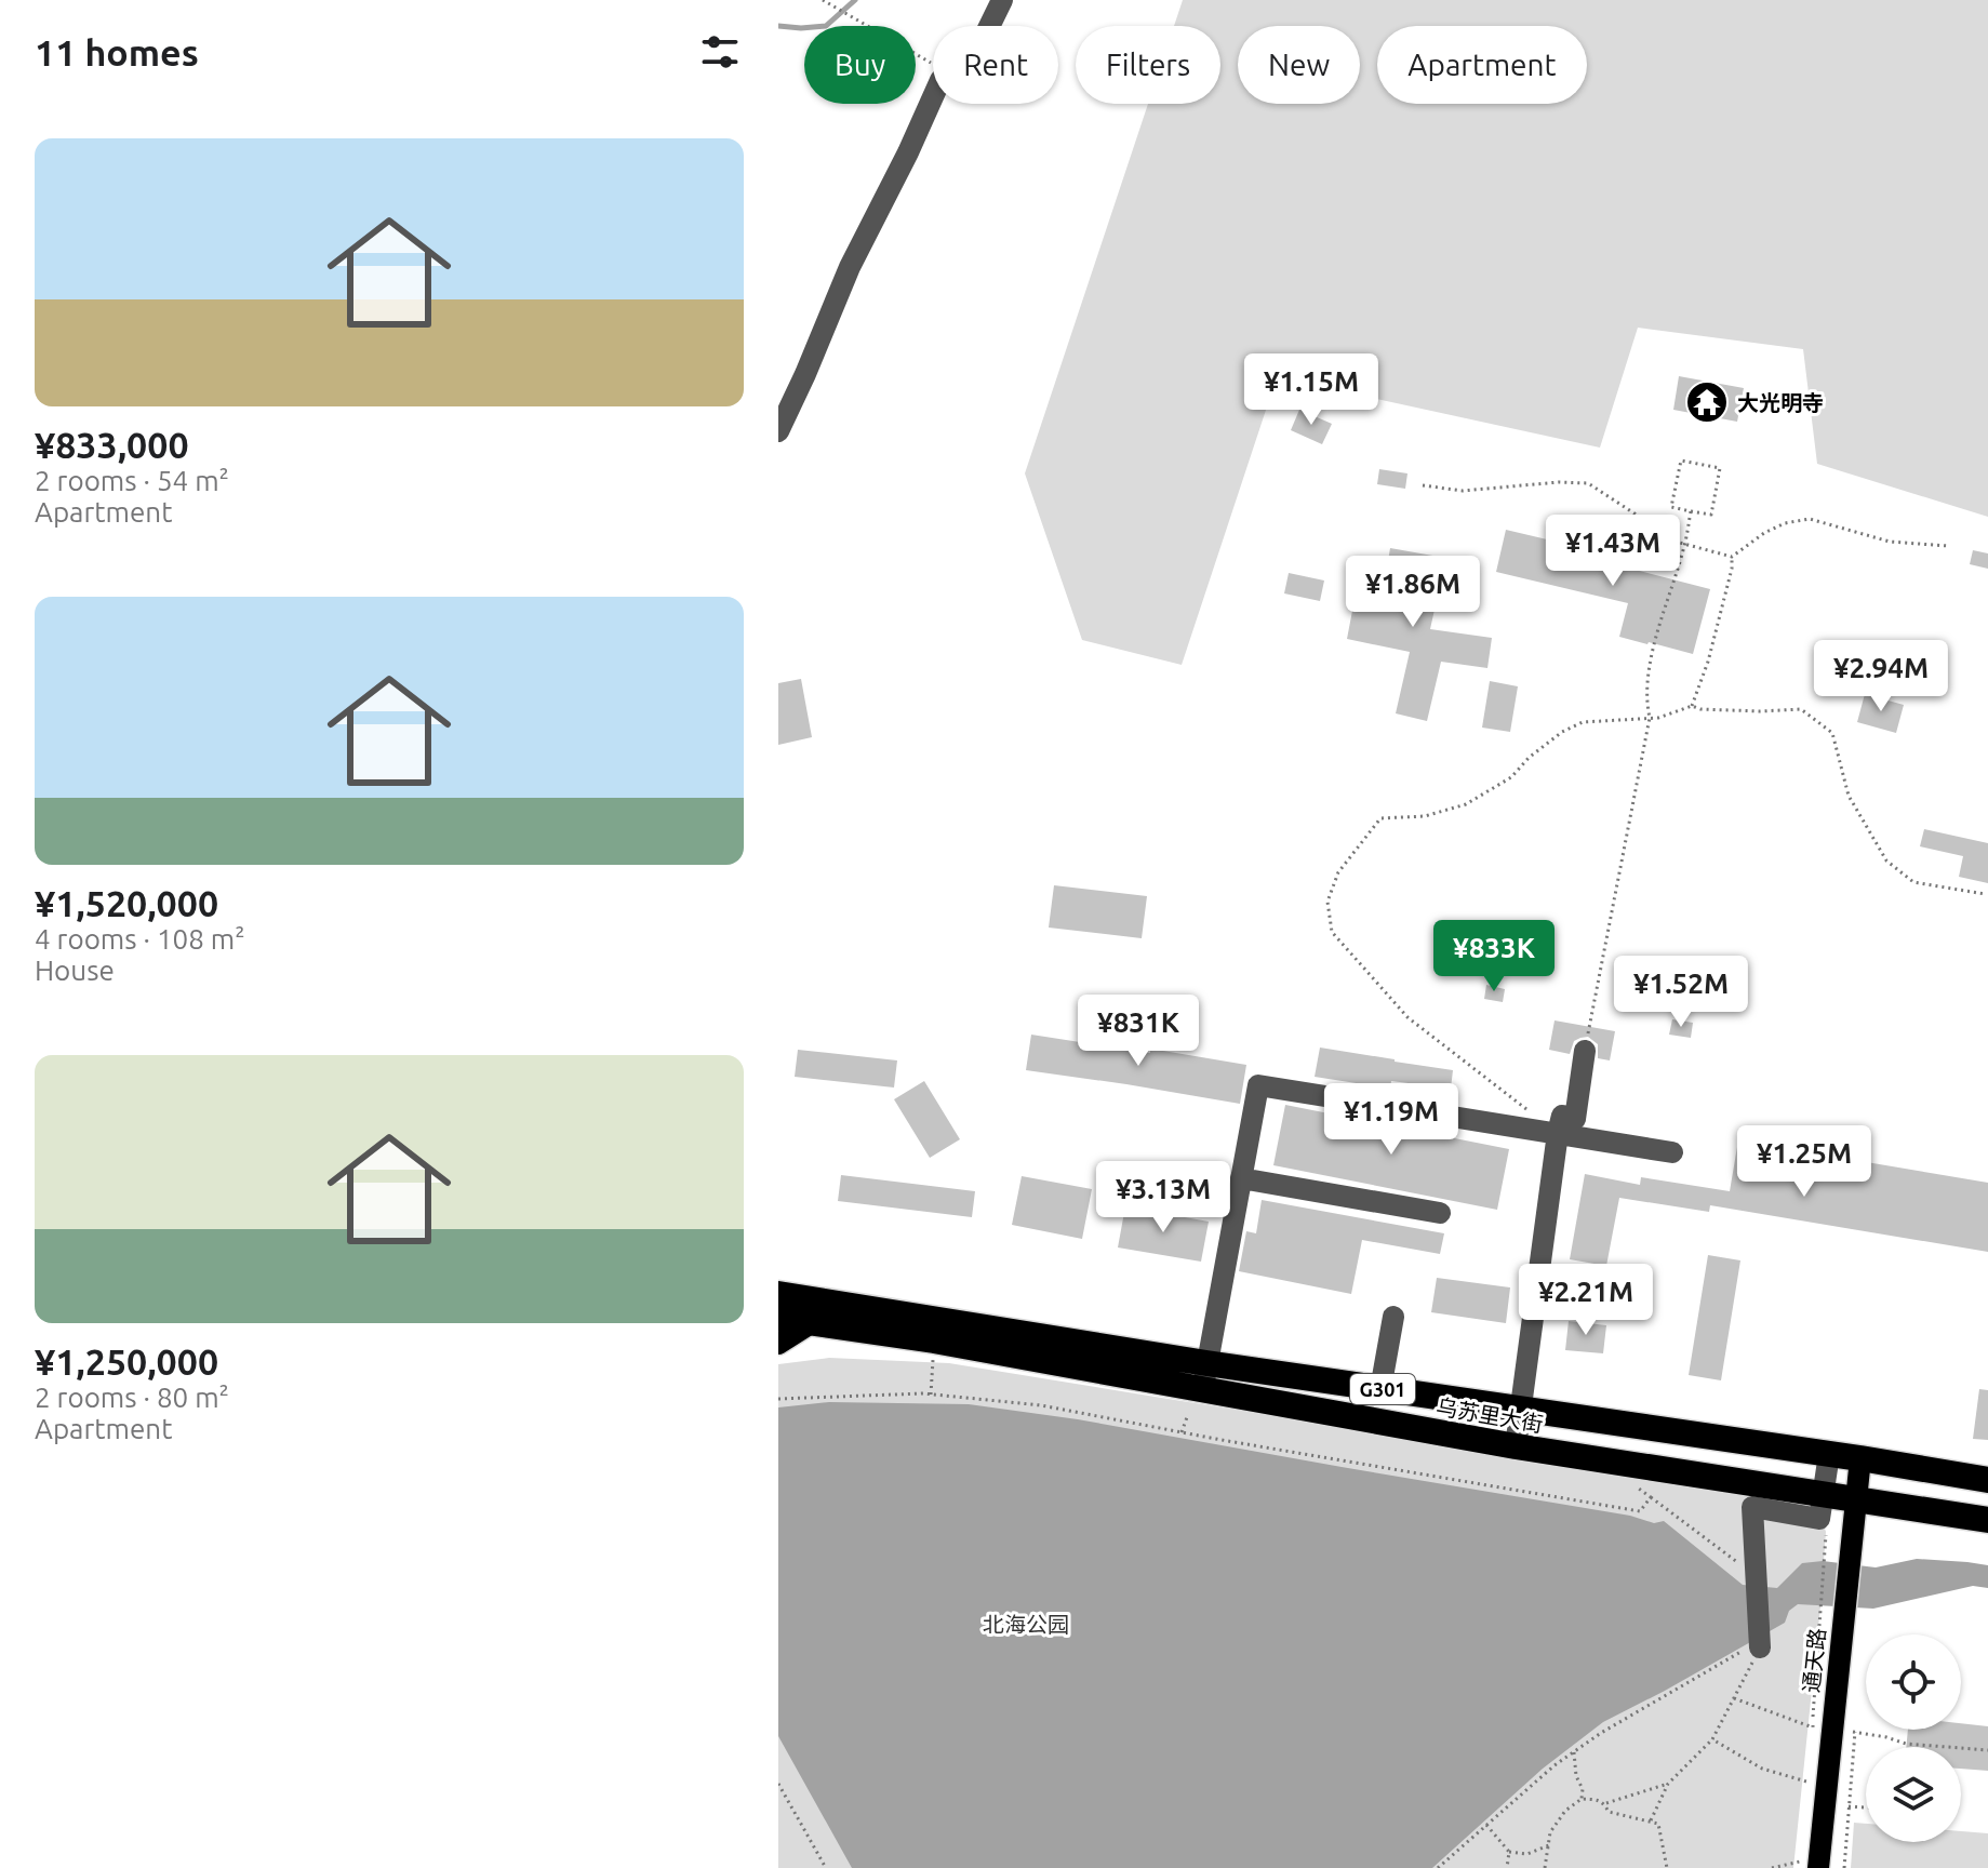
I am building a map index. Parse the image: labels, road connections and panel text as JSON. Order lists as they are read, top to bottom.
{
  "streets": {
    "highway": ["G301", "乌苏里大街"],
    "main road": ["通天路"]
  },
  "crossings": [
    ["乌苏里大街", "通天路"]
  ],
  "parks": ["北海公园"],
  "places": {
    "temple": ["大光明寺"]
  },
  "page": {
    "heading": "11 homes",
    "chip": [
      "Buy",
      "Rent",
      "Filters",
      "New",
      "Apartment"
    ],
    "list": [
      {
        "name": "¥833,000",
        "note": "2 rooms · 54 m² · Apartment"
      },
      {
        "name": "¥1,520,000",
        "note": "4 rooms · 108 m² · House"
      },
      {
        "name": "¥1,250,000",
        "note": "2 rooms · 80 m² · Apartment"
      }
    ],
    "price": [
      "¥1.15M",
      "¥1.43M",
      "¥1.86M",
      "¥2.94M",
      "¥833K",
      "¥1.52M",
      "¥831K",
      "¥1.19M",
      "¥1.25M",
      "¥3.13M",
      "¥2.21M"
    ]
  }
}
